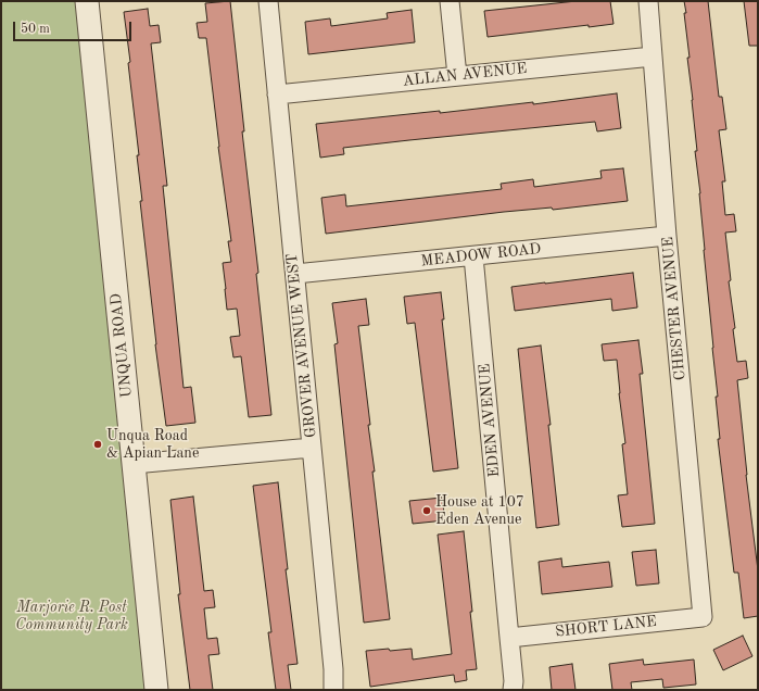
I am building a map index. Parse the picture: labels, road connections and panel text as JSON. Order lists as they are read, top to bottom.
{
  "streets": {
    "street": [
      "ALLAN AVENUE",
      "MEADOW ROAD",
      "CHESTER AVENUE",
      "UNQUA ROAD",
      "GROVER AVENUE WEST",
      "EDEN AVENUE",
      "SHORT LANE"
    ]
  },
  "crossings": [
    ["ALLAN AVENUE", "CHESTER AVENUE"],
    ["ALLAN AVENUE", "GROVER AVENUE WEST"],
    ["MEADOW ROAD", "CHESTER AVENUE"],
    ["MEADOW ROAD", "GROVER AVENUE WEST"],
    ["MEADOW ROAD", "EDEN AVENUE"],
    ["CHESTER AVENUE", "SHORT LANE"],
    ["EDEN AVENUE", "SHORT LANE"]
  ],
  "parks": ["Marjorie R. Post Community Park"],
  "places": ["Unqua Road & Apian Lane", "House at 107 Eden Avenue"],
  "scale_bar": "50 m"
}
